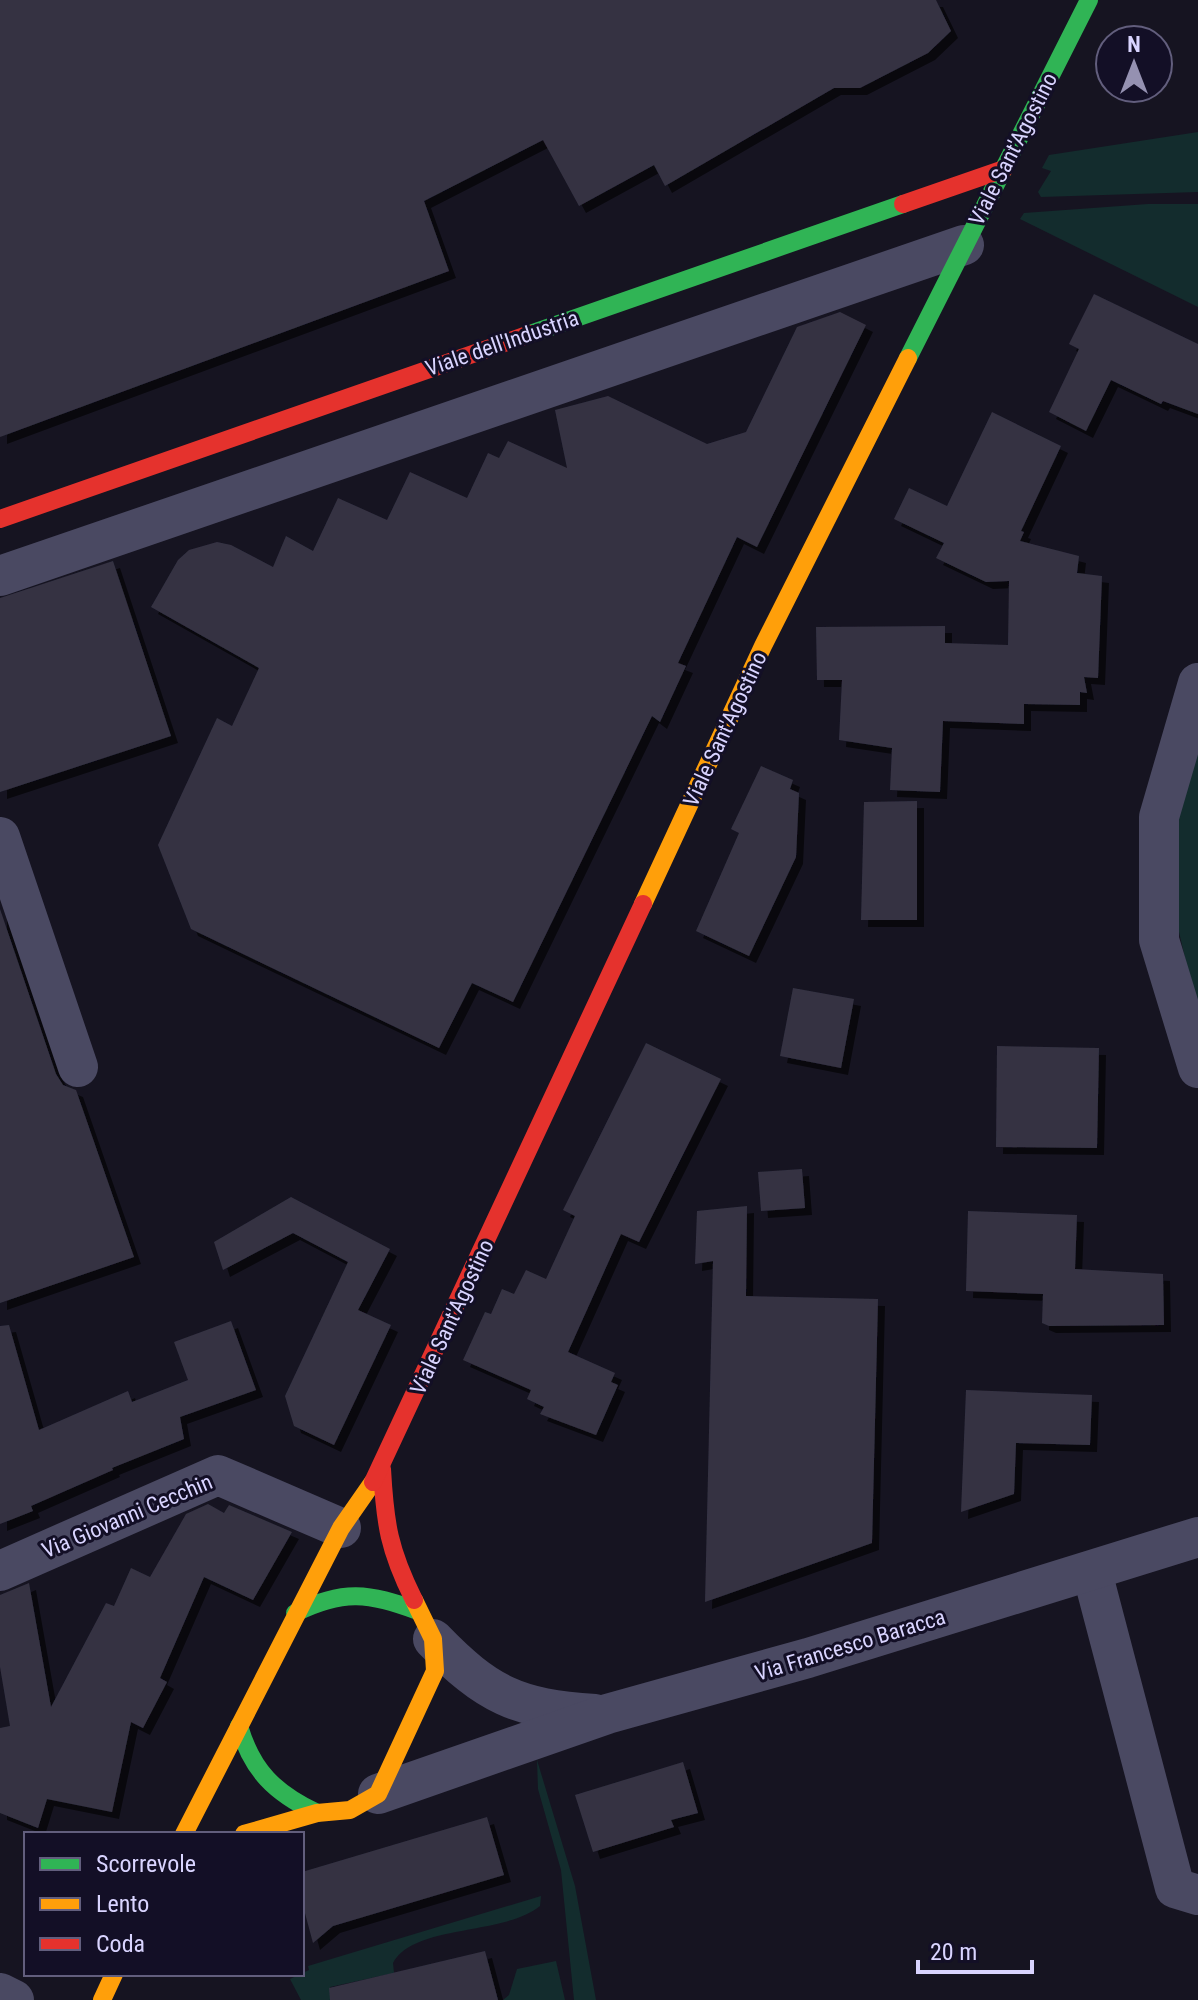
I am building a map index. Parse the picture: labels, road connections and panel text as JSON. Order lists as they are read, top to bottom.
{
  "streets": {
    "main road": ["Viale Sant'Agostino", "Viale dell'Industria"],
    "street": ["Via Giovanni Cecchin", "Via Francesco Baracca"]
  },
  "crossings": [
    ["Viale Sant'Agostino", "Viale dell'Industria"],
    ["Viale Sant'Agostino", "Via Giovanni Cecchin"],
    ["Viale Sant'Agostino", "Via Francesco Baracca"]
  ],
  "legend": ["Scorrevole", "Lento", "Coda"],
  "scale_bar": "20 m",
  "north": "top"
}
